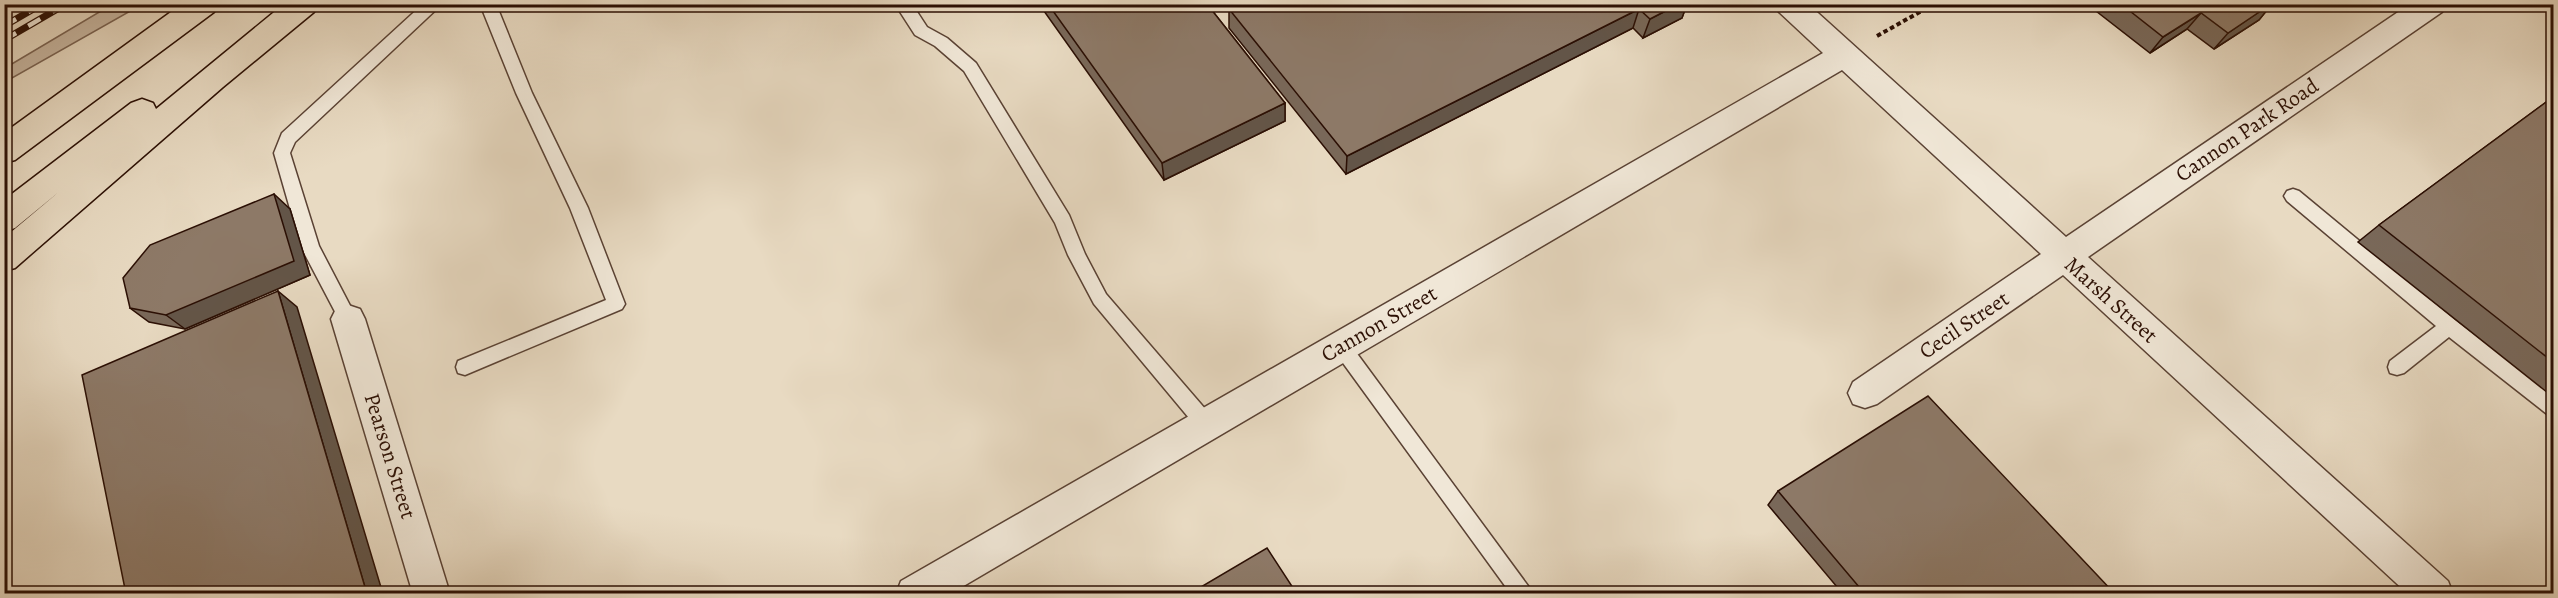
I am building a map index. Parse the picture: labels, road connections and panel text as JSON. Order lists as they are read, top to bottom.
{
  "streets": {
    "street": [
      "Cannon Park Road",
      "Marsh Street",
      "Cannon Street",
      "Cecil Street",
      "Pearson Street"
    ]
  },
  "crossings": [
    ["Cannon Park Road", "Marsh Street"],
    ["Cannon Park Road", "Cecil Street"],
    ["Marsh Street", "Cannon Street"],
    ["Marsh Street", "Cecil Street"]
  ]
}
